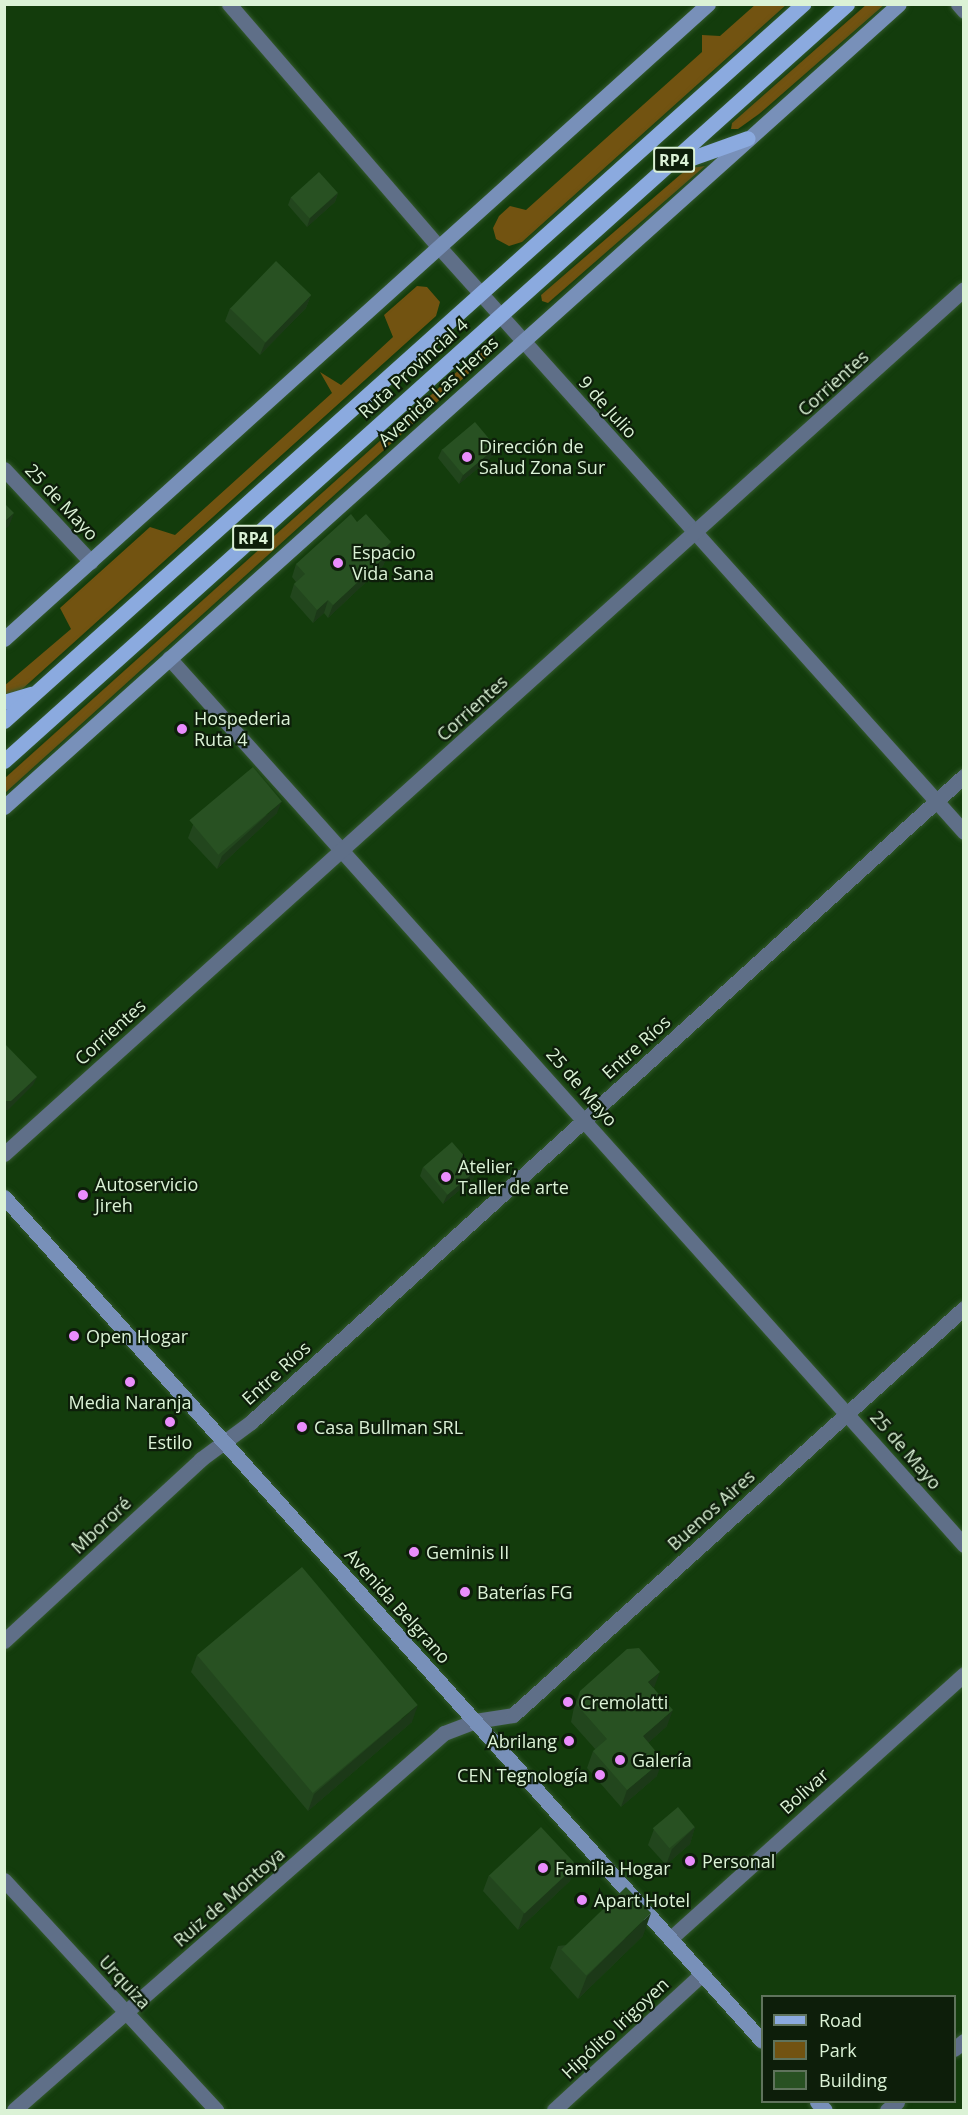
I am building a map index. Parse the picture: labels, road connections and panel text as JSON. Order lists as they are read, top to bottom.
{
  "streets": {
    "main road": [
      "RP4",
      "Ruta Provincial 4",
      "Avenida Las Heras",
      "Avenida Belgrano"
    ],
    "street": [
      "Corrientes",
      "9 de Julio",
      "25 de Mayo",
      "Entre Ríos",
      "Buenos Aires",
      "Mbororé",
      "Bolivar",
      "Ruiz de Montoya",
      "Urquiza",
      "Hipólito Irigoyen"
    ]
  },
  "crossings": [
    ["Ruta Provincial 4", "9 de Julio"],
    ["Corrientes", "9 de Julio"],
    ["Corrientes", "25 de Mayo"],
    ["Avenida Las Heras", "9 de Julio"],
    ["Avenida Las Heras", "25 de Mayo"],
    ["9 de Julio", "Entre Ríos"],
    ["25 de Mayo", "Entre Ríos"],
    ["25 de Mayo", "Buenos Aires"],
    ["Entre Ríos", "Mbororé"],
    ["Entre Ríos", "Avenida Belgrano"],
    ["Buenos Aires", "Avenida Belgrano"],
    ["Buenos Aires", "Ruiz de Montoya"],
    ["Mbororé", "Avenida Belgrano"],
    ["Avenida Belgrano", "Bolivar"],
    ["Avenida Belgrano", "Ruiz de Montoya"],
    ["Avenida Belgrano", "Hipólito Irigoyen"],
    ["Ruiz de Montoya", "Urquiza"]
  ],
  "places": [
    "Dirección de Salud Zona Sur",
    "Espacio Vida Sana",
    "Hospederia Ruta 4",
    "Atelier, Taller de arte",
    "Autoservicio Jireh",
    "Open Hogar",
    "Media Naranja",
    "Estilo",
    "Casa Bullman SRL",
    "Geminis II",
    "Baterías FG",
    "Cremolatti",
    "Abrilang",
    "Galería",
    "CEN Tegnología",
    "Personal",
    "Familia Hogar",
    "Apart Hotel"
  ],
  "legend": ["Road", "Park", "Building"]
}
